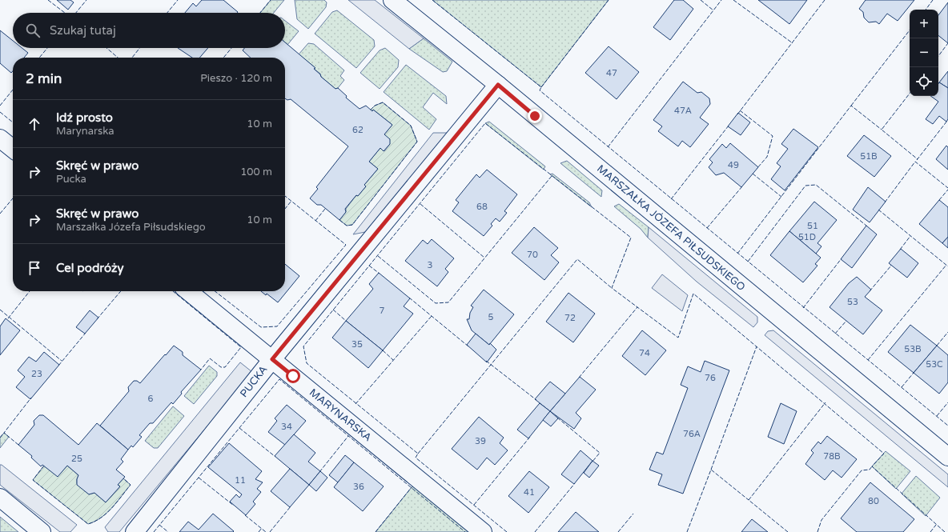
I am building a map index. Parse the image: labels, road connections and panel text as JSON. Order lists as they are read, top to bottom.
{
  "streets": {
    "street": ["MARSZAŁKA JÓZEFA PIŁSUDSKIEGO", "PUCKA", "MARYNARSKA"]
  },
  "crossings": [
    ["MARSZAŁKA JÓZEFA PIŁSUDSKIEGO", "PUCKA"],
    ["PUCKA", "MARYNARSKA"]
  ],
  "house_numbers": [
    "47",
    "47A",
    "62",
    "51B",
    "49",
    "68",
    "51",
    "51D",
    "70",
    "3",
    "53",
    "7",
    "5",
    "72",
    "35",
    "53B",
    "74",
    "53C",
    "23",
    "76",
    "6",
    "34",
    "76A",
    "39",
    "78B",
    "25",
    "11",
    "36",
    "41",
    "80"
  ],
  "page": {
    "map_buttons": ["+", "−"],
    "search": "Szukaj tutaj",
    "heading": ["2 min", "Pieszo · 120 m"],
    "list": [
      ["Idź prosto", "Marynarska", "10 m"],
      ["Skręć w prawo", "Pucka", "100 m"],
      ["Skręć w prawo", "Marszałka Józefa Piłsudskiego", "10 m"],
      "Cel podróży"
    ]
  }
}
